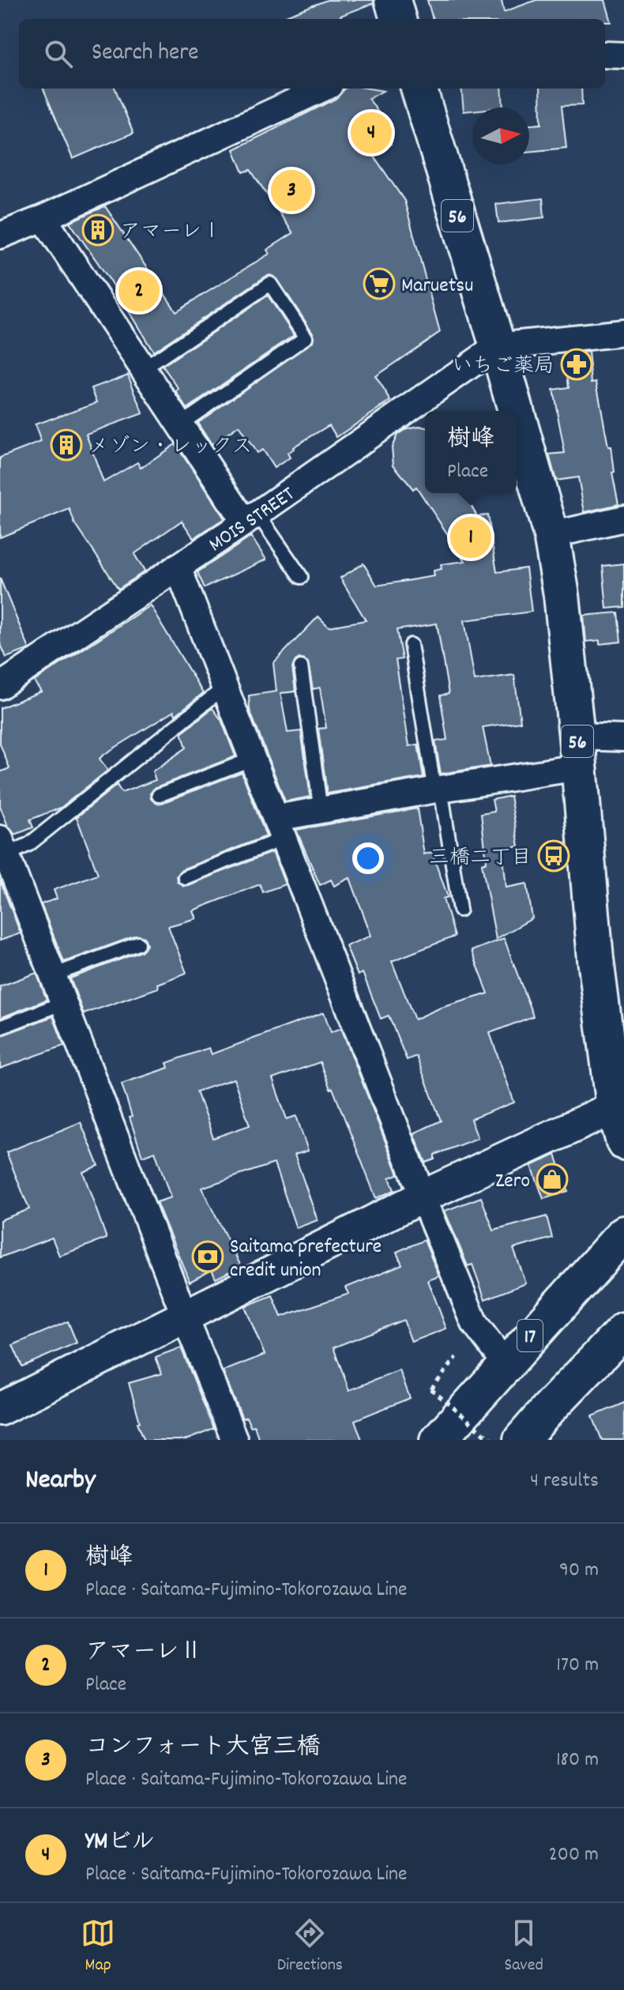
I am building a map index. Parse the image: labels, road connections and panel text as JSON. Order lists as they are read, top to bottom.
{
  "streets": {
    "main road": ["56", "17"],
    "street": ["MOIS STREET"]
  },
  "crossings": [
    ["56", "MOIS STREET"]
  ],
  "places": {
    "building": ["アマーレⅠ", "メゾン・レックス"],
    "supermarket": ["Maruetsu"],
    "pharmacy": ["いちご薬局"],
    "bus stop": ["三橋二丁目"],
    "shop": ["Zero"],
    "bank": ["Saitama prefecture credit union"]
  },
  "north": "right",
  "page": {
    "search": "Search here",
    "pins": [
      "4",
      "3",
      "2",
      "1"
    ],
    "popup": ["樹峰", "Place"],
    "heading": ["Nearby", "4 results"],
    "list": [
      {
        "mark": "1",
        "name": "樹峰",
        "note": "Place · Saitama-Fujimino-Tokorozawa Line",
        "value": "90 m"
      },
      {
        "mark": "2",
        "name": "アマーレⅡ",
        "note": "Place",
        "value": "170 m"
      },
      {
        "mark": "3",
        "name": "コンフォート大宮三橋",
        "note": "Place · Saitama-Fujimino-Tokorozawa Line",
        "value": "180 m"
      },
      {
        "mark": "4",
        "name": "YMビル",
        "note": "Place · Saitama-Fujimino-Tokorozawa Line",
        "value": "200 m"
      }
    ],
    "nav": ["Map", "Directions", "Saved"]
  }
}
